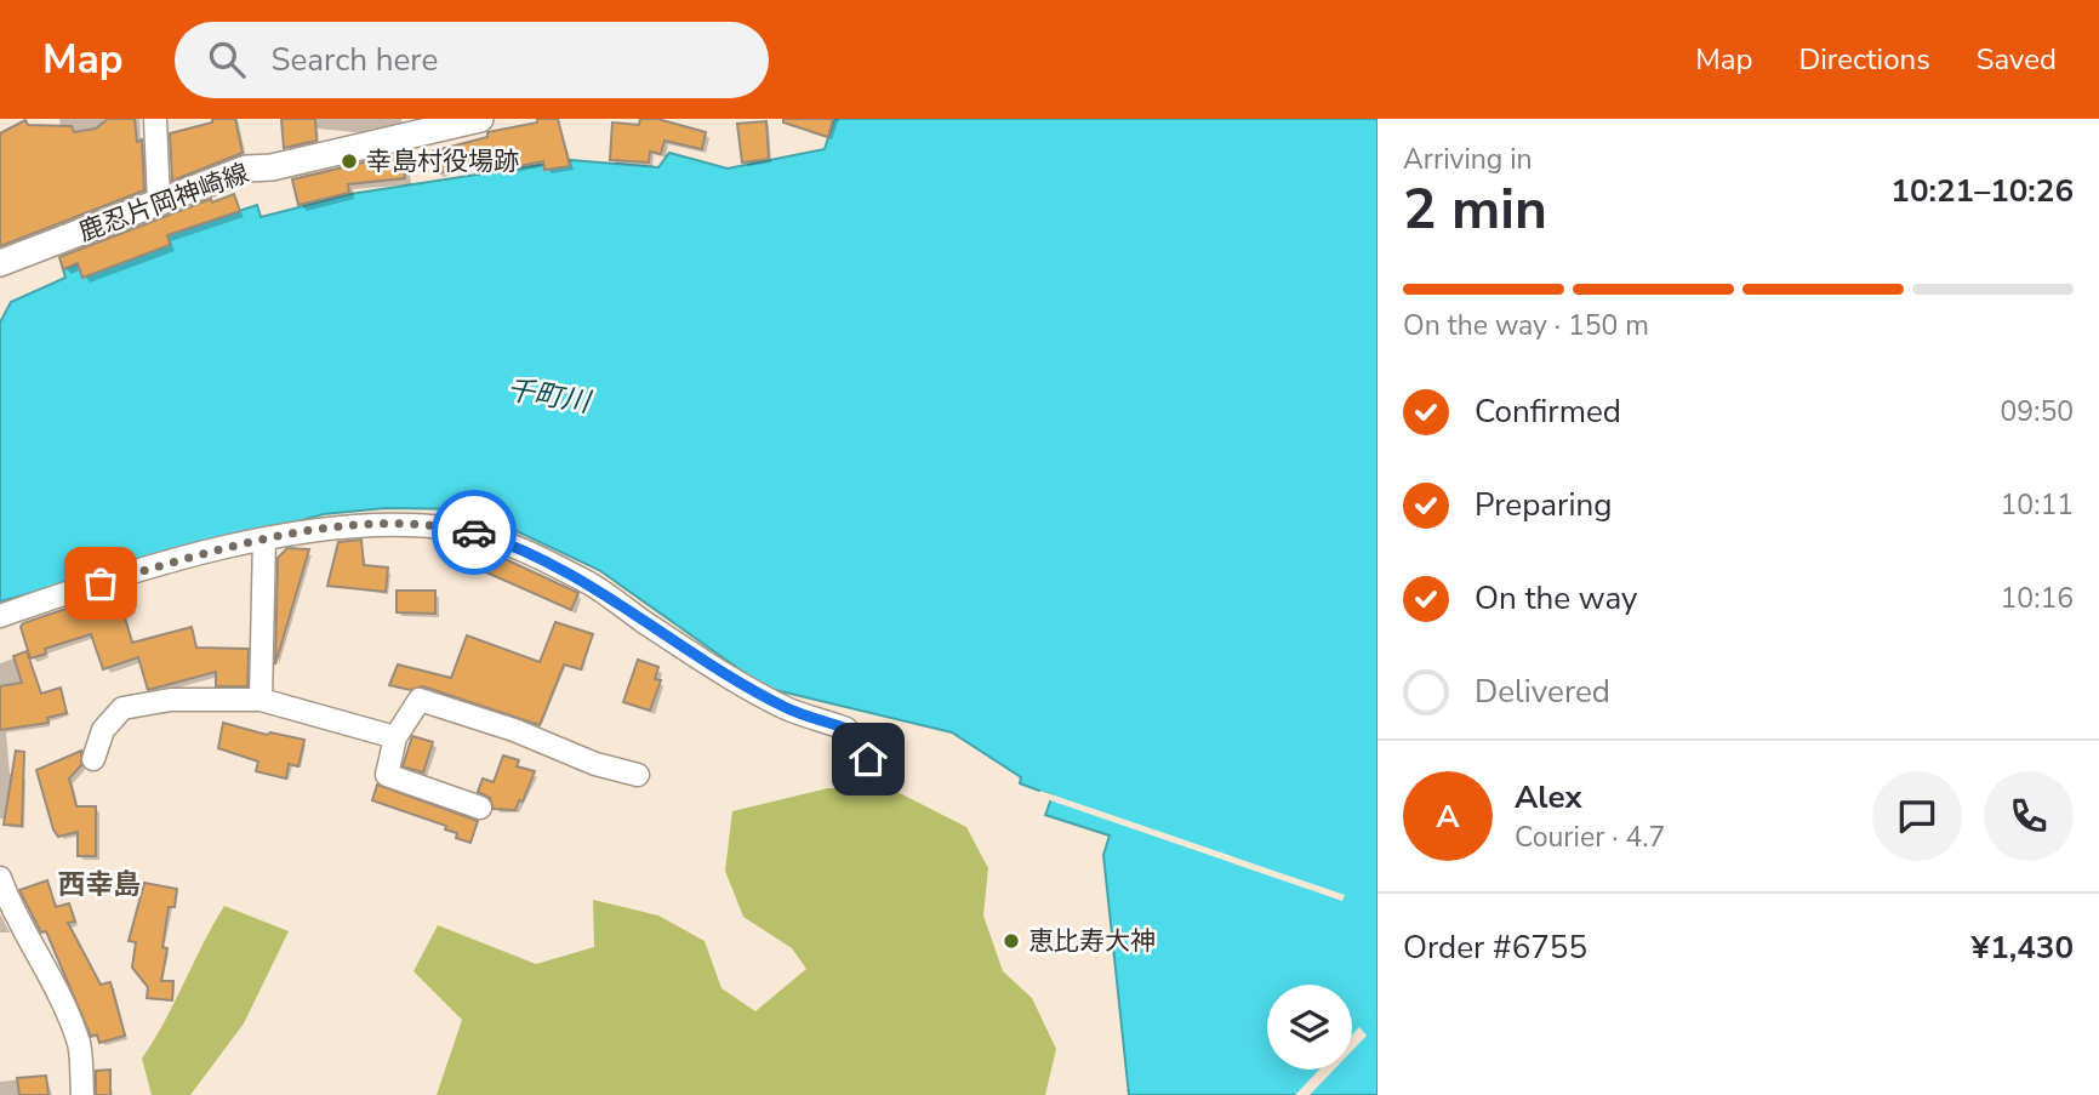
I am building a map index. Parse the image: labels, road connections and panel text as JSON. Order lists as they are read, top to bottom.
{
  "streets": {
    "main road": ["鹿忍片岡神崎線"]
  },
  "districts": ["西幸島"],
  "water": ["千町川"],
  "places": ["幸島村役場跡", "恵比寿大神"],
  "page": {
    "header": "Map",
    "search": "Search here",
    "nav": ["Map", "Directions", "Saved"],
    "heading": ["2 min", "Arriving in", "10:21–10:26"],
    "panel": [
      "Alex",
      "Courier · 4.7",
      "Order #6755",
      "¥1,430"
    ],
    "bar": "On the way · 150 m",
    "list": [
      ["Confirmed", "09:50"],
      ["Preparing", "10:11"],
      ["On the way", "10:16"],
      "Delivered"
    ],
    "round": "A"
  }
}
